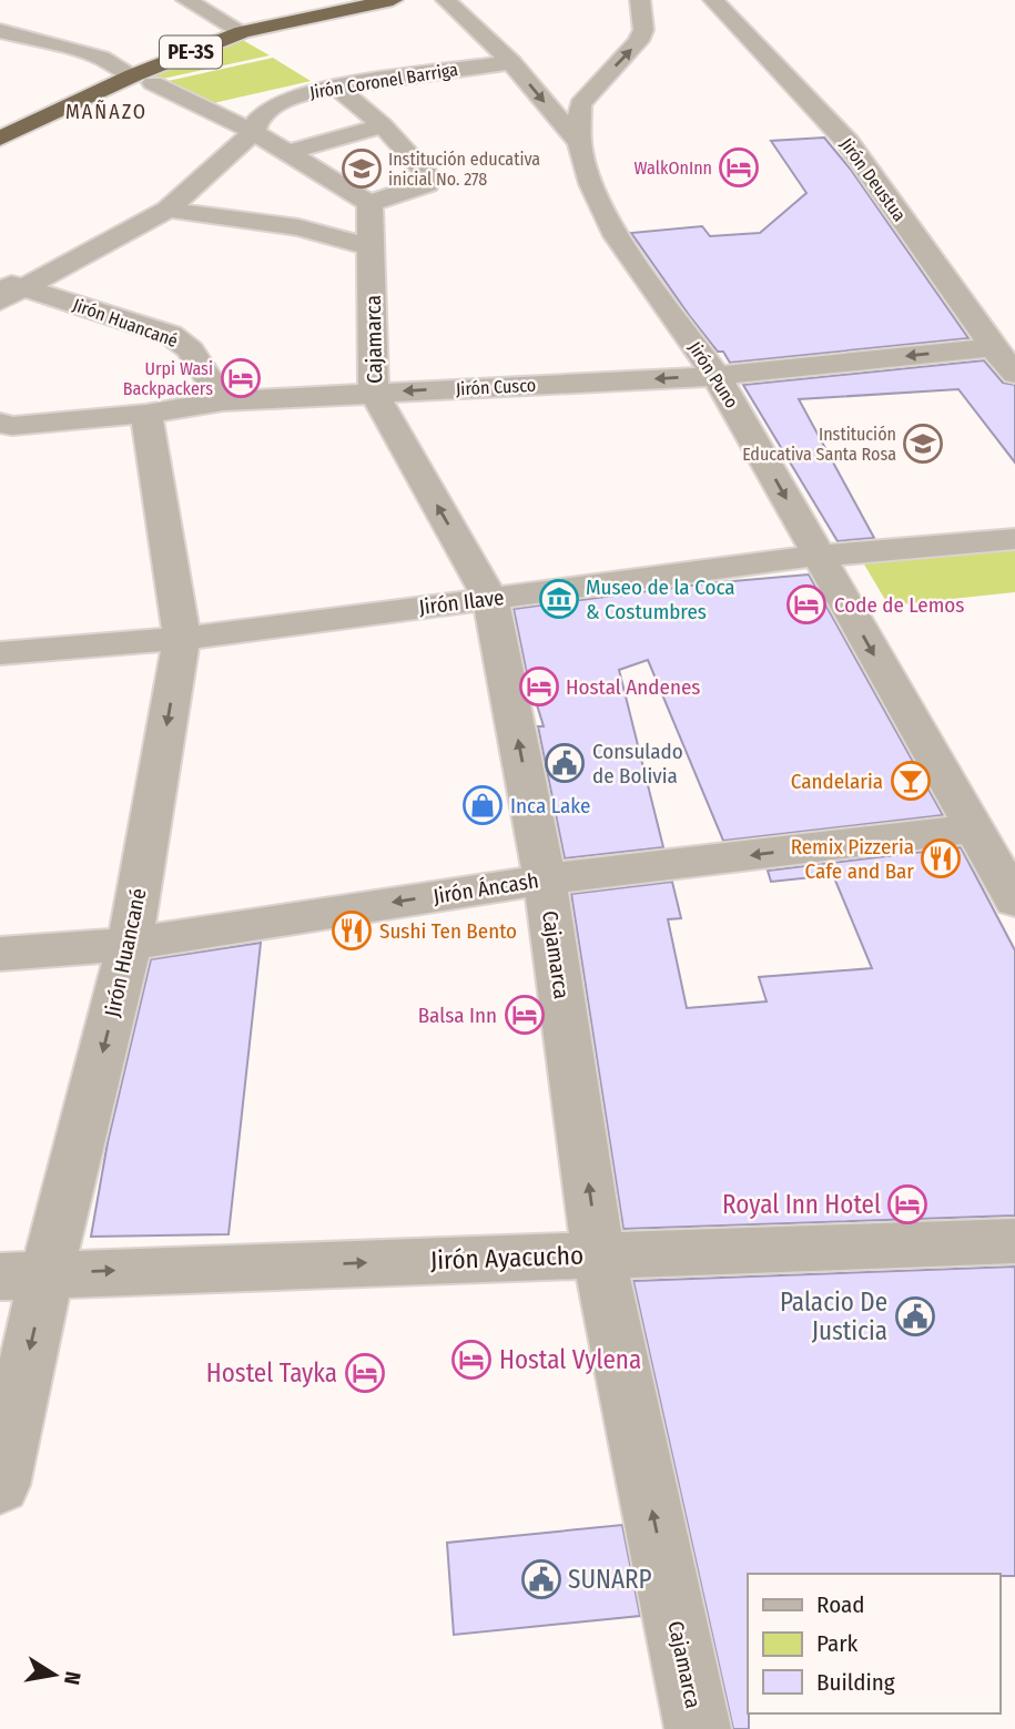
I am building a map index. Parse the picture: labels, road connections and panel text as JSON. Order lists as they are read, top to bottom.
{
  "streets": {
    "highway": ["PE-3S"],
    "street": [
      "Jirón Coronel Barriga",
      "Jirón Deustua",
      "Jirón Huancané",
      "Cajamarca",
      "Jirón Puno",
      "Jirón Cusco",
      "Jirón Ilave",
      "Jirón Áncash",
      "Jirón Ayacucho"
    ]
  },
  "crossings": [
    ["Jirón Coronel Barriga", "Jirón Huancané"],
    ["Jirón Coronel Barriga", "Jirón Puno"],
    ["Jirón Deustua", "Jirón Cusco"],
    ["Jirón Huancané", "Jirón Cusco"],
    ["Jirón Huancané", "Jirón Ilave"],
    ["Jirón Huancané", "Jirón Áncash"],
    ["Jirón Huancané", "Jirón Ayacucho"],
    ["Cajamarca", "Jirón Cusco"],
    ["Cajamarca", "Jirón Ilave"],
    ["Cajamarca", "Jirón Áncash"],
    ["Cajamarca", "Jirón Ayacucho"],
    ["Jirón Puno", "Jirón Cusco"],
    ["Jirón Puno", "Jirón Ilave"],
    ["Jirón Puno", "Jirón Áncash"]
  ],
  "one_way": [
    "Jirón Huancané",
    "Cajamarca",
    "Jirón Puno",
    "Jirón Cusco",
    "Jirón Áncash",
    "Jirón Ayacucho"
  ],
  "districts": ["MAÑAZO"],
  "places": {
    "hotel": [
      "WalkOnInn",
      "Urpi Wasi Backpackers",
      "Code de Lemos",
      "Hostal Andenes",
      "Balsa Inn",
      "Royal Inn Hotel",
      "Hostal Vylena",
      "Hostel Tayka"
    ],
    "school or university": ["Institución educativa inicial No. 278", "Institución Educativa Santa Rosa"],
    "museum": ["Museo de la Coca & Costumbres"],
    "public building": ["Consulado de Bolivia", "Palacio De Justicia", "SUNARP"],
    "bar": ["Candelaria"],
    "shop": ["Inca Lake"],
    "restaurant": ["Remix Pizzeria Cafe and Bar", "Sushi Ten Bento"]
  },
  "legend": ["Road", "Park", "Building"],
  "north": "right"
}
